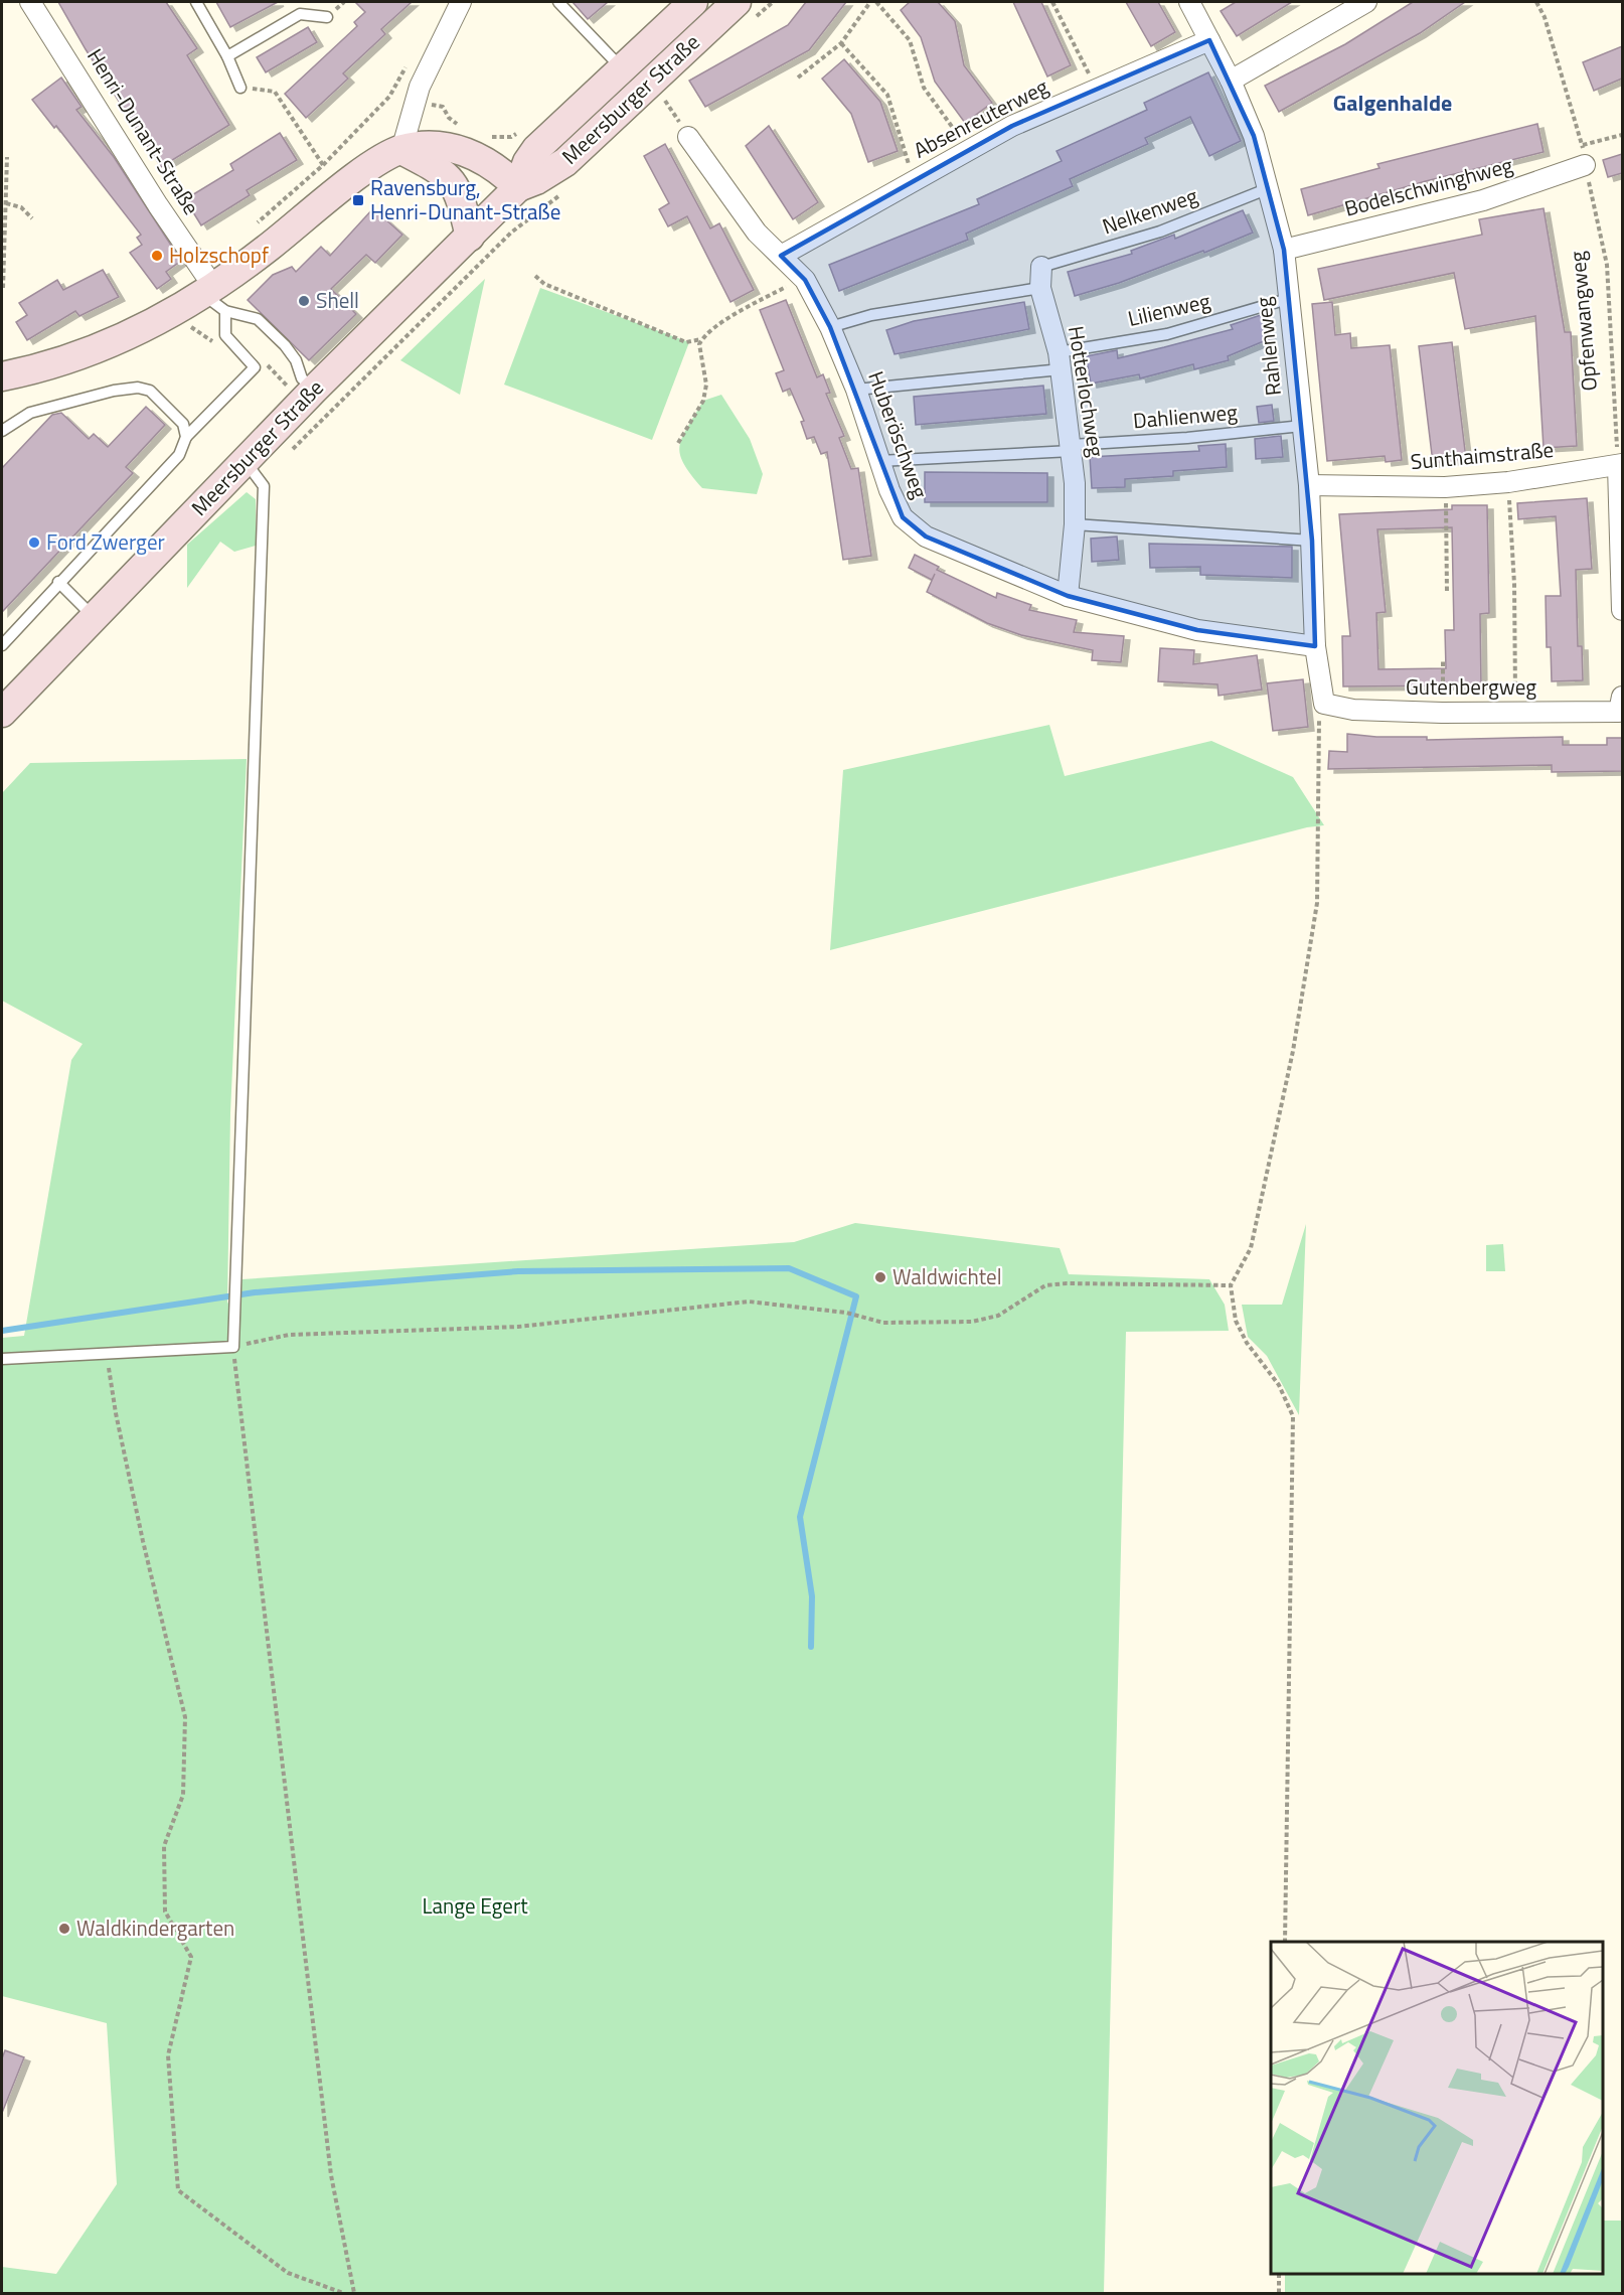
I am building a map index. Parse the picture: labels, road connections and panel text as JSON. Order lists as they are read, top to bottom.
{
  "streets": {
    "street": [
      "Meersburger Straße",
      "Absenreuterweg",
      "Henri-Dunant-Straße",
      "Bodelschwinghweg",
      "Rahlenweg",
      "Hotterlochweg",
      "Huberöschweg",
      "Sunthaimstraße",
      "Gutenbergweg"
    ],
    "lane": ["Nelkenweg", "Lilienweg", "Dahlienweg"],
    "path": ["Opfenwangweg"]
  },
  "crossings": [
    ["Absenreuterweg", "Rahlenweg"],
    ["Absenreuterweg", "Huberöschweg"],
    ["Bodelschwinghweg", "Opfenwangweg"],
    ["Bodelschwinghweg", "Rahlenweg"],
    ["Nelkenweg", "Rahlenweg"],
    ["Nelkenweg", "Hotterlochweg"],
    ["Lilienweg", "Rahlenweg"],
    ["Lilienweg", "Hotterlochweg"],
    ["Lilienweg", "Huberöschweg"],
    ["Opfenwangweg", "Sunthaimstraße"],
    ["Rahlenweg", "Dahlienweg"],
    ["Rahlenweg", "Huberöschweg"],
    ["Rahlenweg", "Sunthaimstraße"],
    ["Rahlenweg", "Gutenbergweg"],
    ["Hotterlochweg", "Dahlienweg"],
    ["Hotterlochweg", "Huberöschweg"],
    ["Dahlienweg", "Huberöschweg"]
  ],
  "districts": ["Galgenhalde"],
  "parks": ["Lange Egert"],
  "places": {
    "transit": ["Ravensburg, Henri-Dunant-Straße"],
    "other": [
      "Holzschopf",
      "Shell",
      "Ford Zwerger",
      "Waldwichtel",
      "Waldkindergarten"
    ]
  }
}
